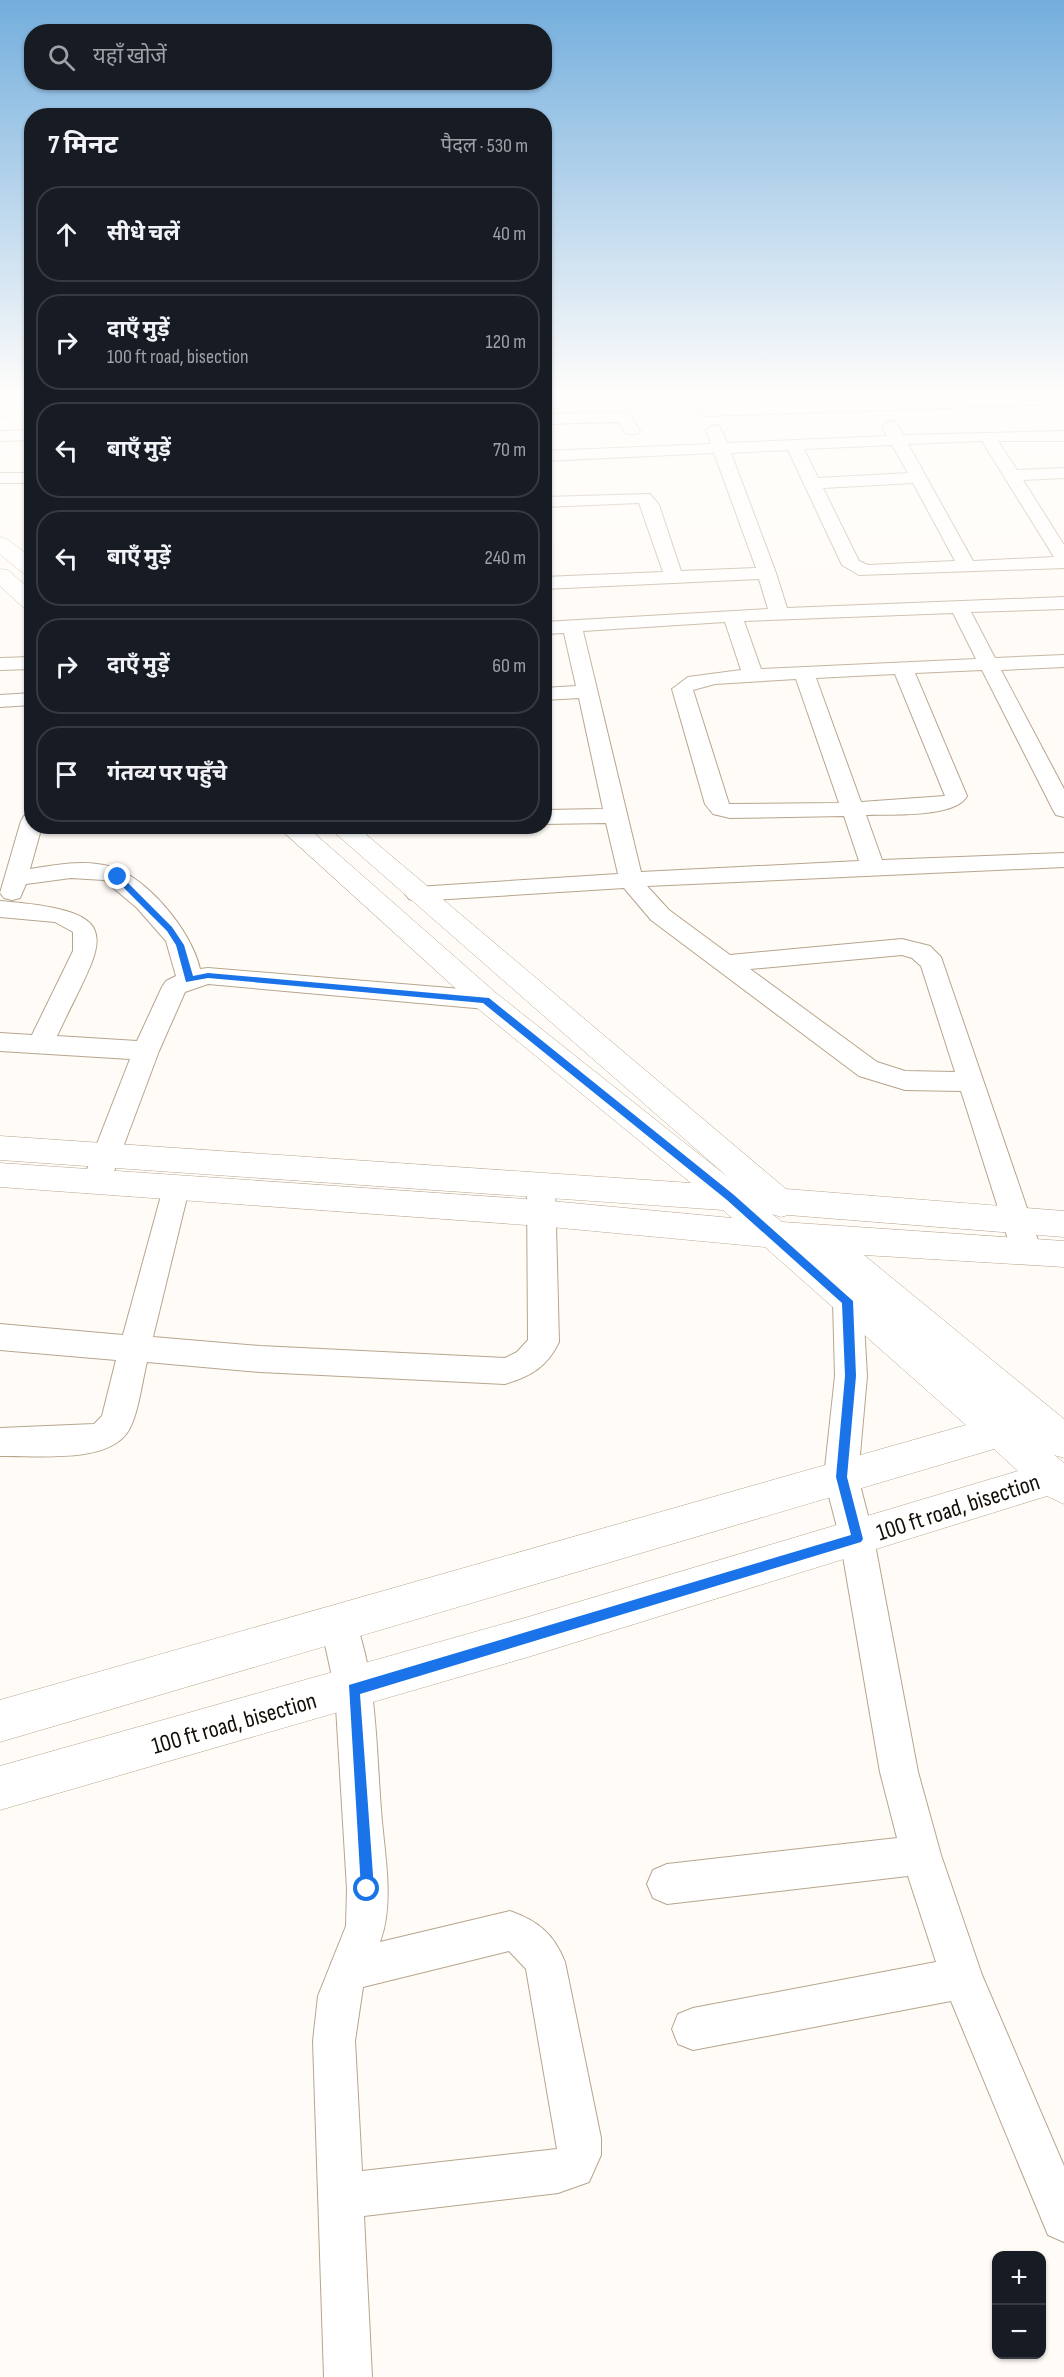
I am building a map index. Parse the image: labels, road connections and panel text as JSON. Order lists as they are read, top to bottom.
{
  "streets": {
    "street": ["100 ft road, bisection"]
  },
  "page": {
    "search": "यहाँ खोजें",
    "heading": ["7 मिनट", "पैदल · 530 m"],
    "list": [
      ["सीधे चलें", "40 m"],
      ["दाएँ मुड़ें", "100 ft road, bisection", "120 m"],
      ["बाएँ मुड़ें", "70 m"],
      ["बाएँ मुड़ें", "240 m"],
      ["दाएँ मुड़ें", "60 m"],
      "गंतव्य पर पहुँचे"
    ],
    "map_buttons": ["+", "−"]
  }
}
